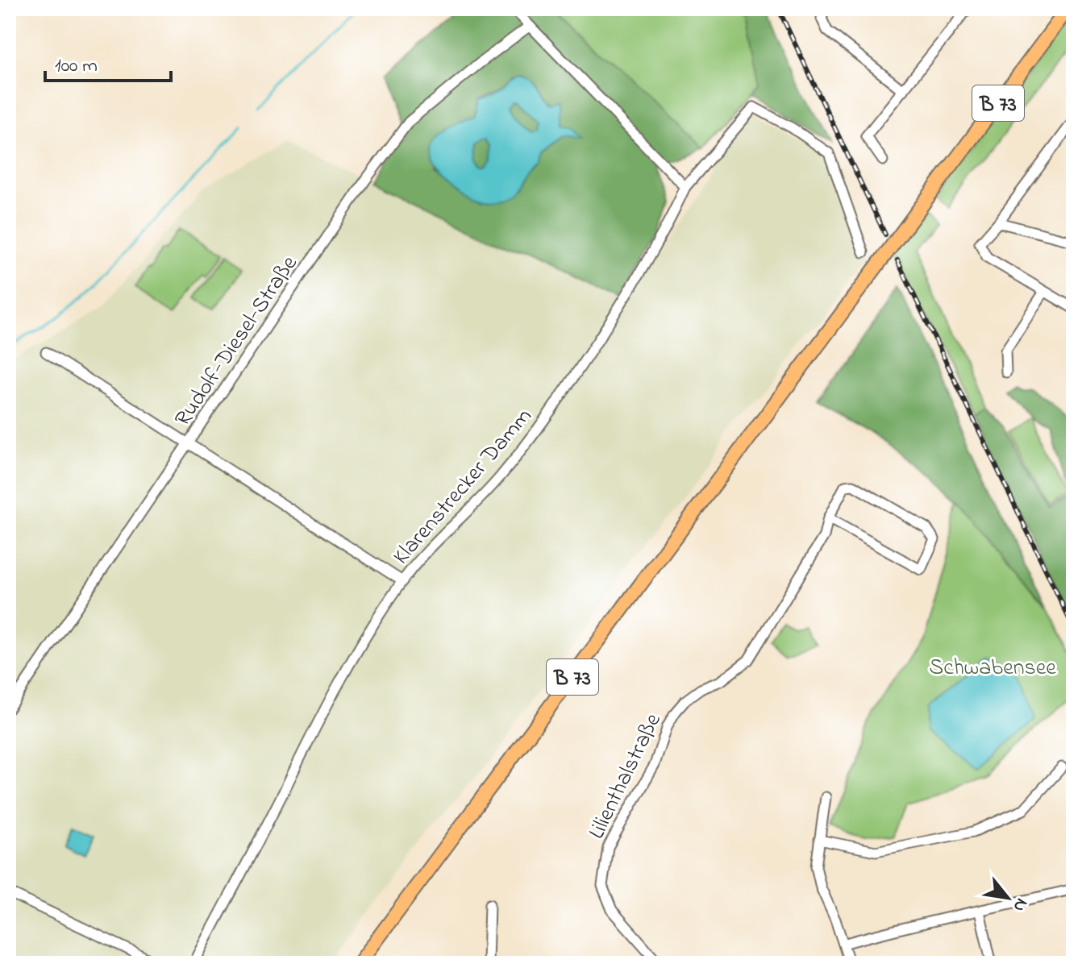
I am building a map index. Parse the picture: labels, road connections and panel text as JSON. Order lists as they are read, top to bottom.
{
  "streets": {
    "main road": ["B 73"],
    "street": ["Rudolf-Diesel-Straße", "Klarenstrecker Damm", "Lilienthalstraße"]
  },
  "parks": ["Schwabensee"],
  "scale_bar": "100 m",
  "north": "bottom right"
}
